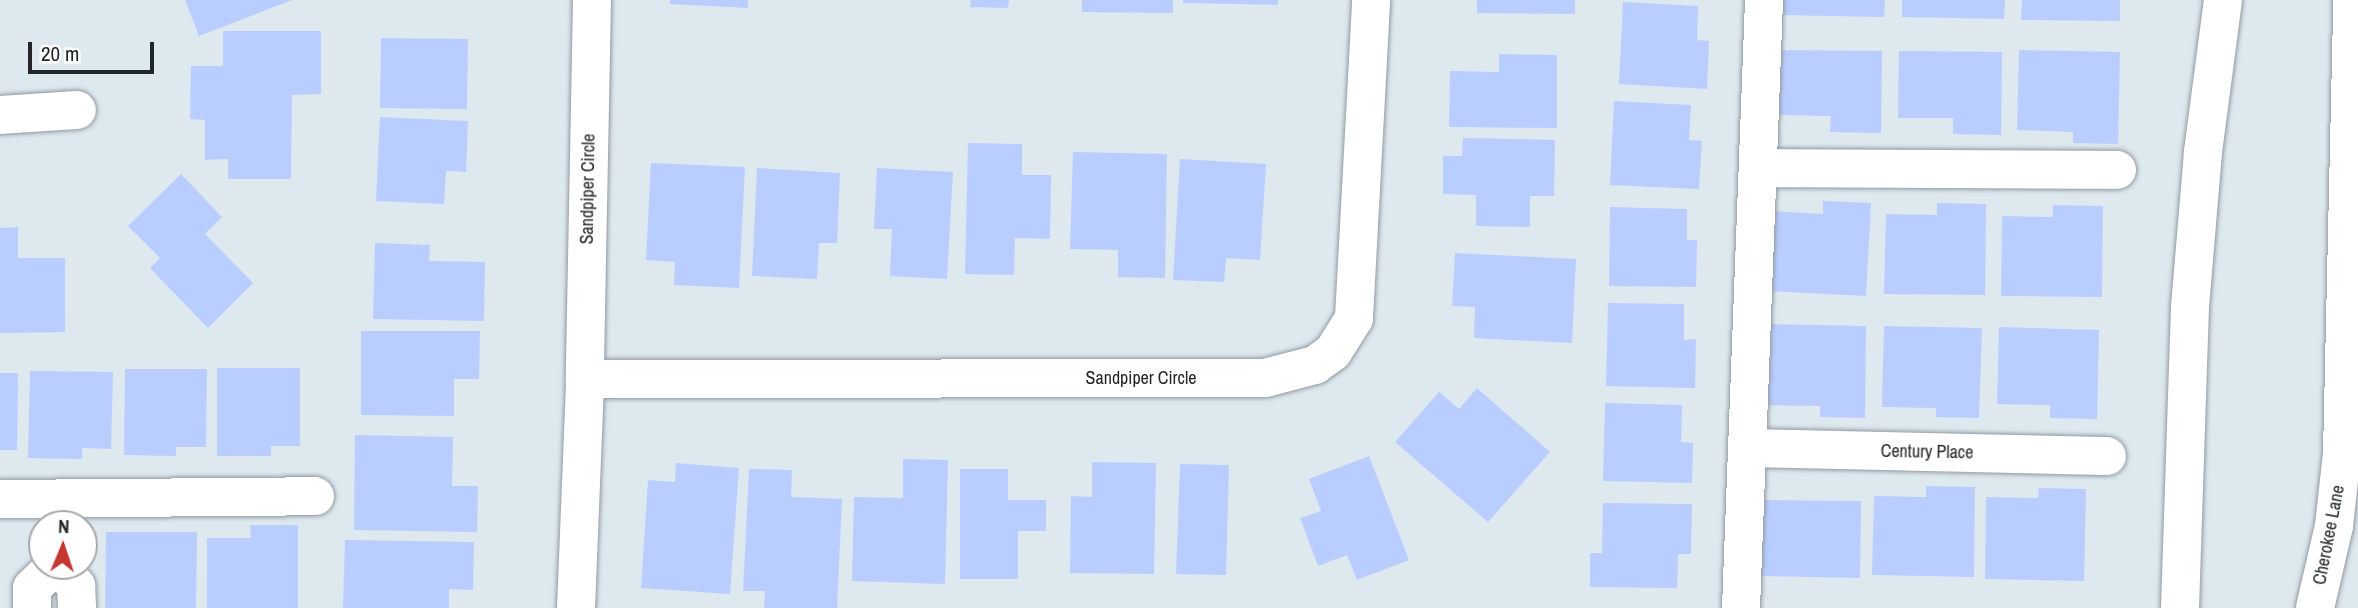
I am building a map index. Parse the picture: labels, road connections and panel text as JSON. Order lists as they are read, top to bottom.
{
  "streets": {
    "street": ["Sandpiper Circle", "Century Place", "Cherokee Lane"]
  },
  "scale_bar": "20 m",
  "north": "top"
}
